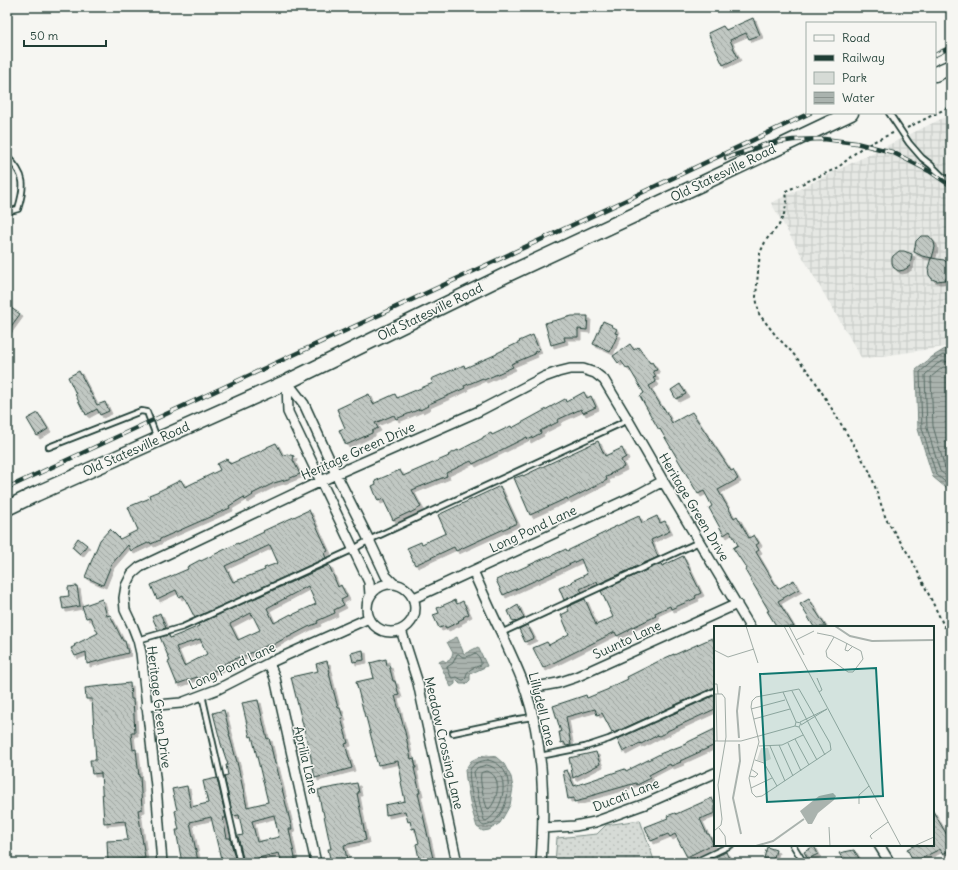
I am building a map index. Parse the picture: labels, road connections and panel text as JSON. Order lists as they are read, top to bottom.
{
  "streets": {
    "main road": ["Old Statesville Road"],
    "street": [
      "Heritage Green Drive",
      "Long Pond Lane",
      "Suunto Lane",
      "Lillydell Lane",
      "Meadow Crossing Lane",
      "Aprilia Lane",
      "Ducati Lane"
    ]
  },
  "crossings": [
    ["Heritage Green Drive", "Long Pond Lane"],
    ["Heritage Green Drive", "Suunto Lane"],
    ["Long Pond Lane", "Lillydell Lane"],
    ["Long Pond Lane", "Meadow Crossing Lane"],
    ["Long Pond Lane", "Aprilia Lane"],
    ["Suunto Lane", "Lillydell Lane"],
    ["Lillydell Lane", "Ducati Lane"]
  ],
  "legend": [
    "Road",
    "Railway",
    "Park",
    "Water"
  ],
  "scale_bar": "50 m"
}
